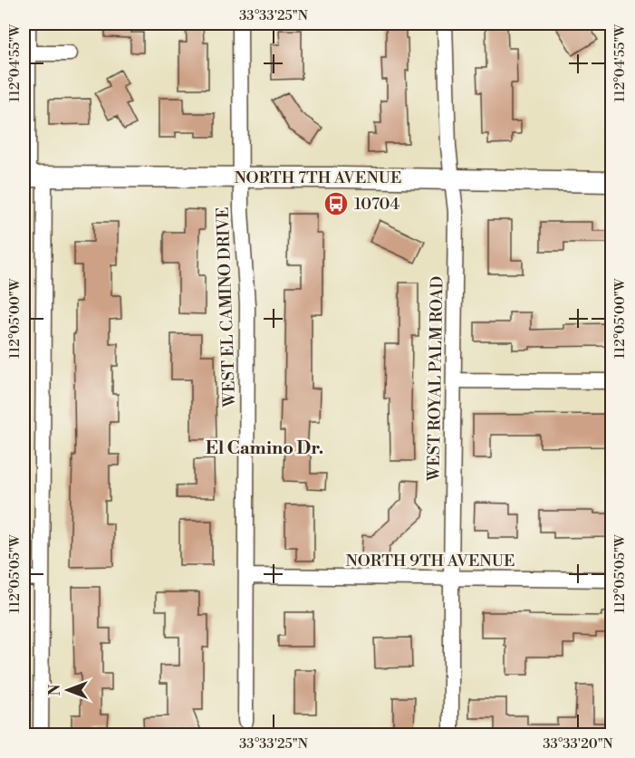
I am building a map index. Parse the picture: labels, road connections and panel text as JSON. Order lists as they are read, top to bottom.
{
  "streets": {
    "main road": ["NORTH 7TH AVENUE"],
    "street": ["WEST EL CAMINO DRIVE", "WEST ROYAL PALM ROAD", "NORTH 9TH AVENUE"]
  },
  "crossings": [
    ["NORTH 7TH AVENUE", "WEST EL CAMINO DRIVE"],
    ["NORTH 7TH AVENUE", "WEST ROYAL PALM ROAD"],
    ["WEST EL CAMINO DRIVE", "NORTH 9TH AVENUE"],
    ["WEST ROYAL PALM ROAD", "NORTH 9TH AVENUE"]
  ],
  "districts": ["El Camino Dr."],
  "places": {
    "bus stop": ["10704"]
  },
  "north": "left",
  "coordinates": [
    "33°33'25\"N",
    "112°04'55\"W",
    "112°05'00\"W",
    "112°05'05\"W",
    "33°33'20\"N"
  ]
}
